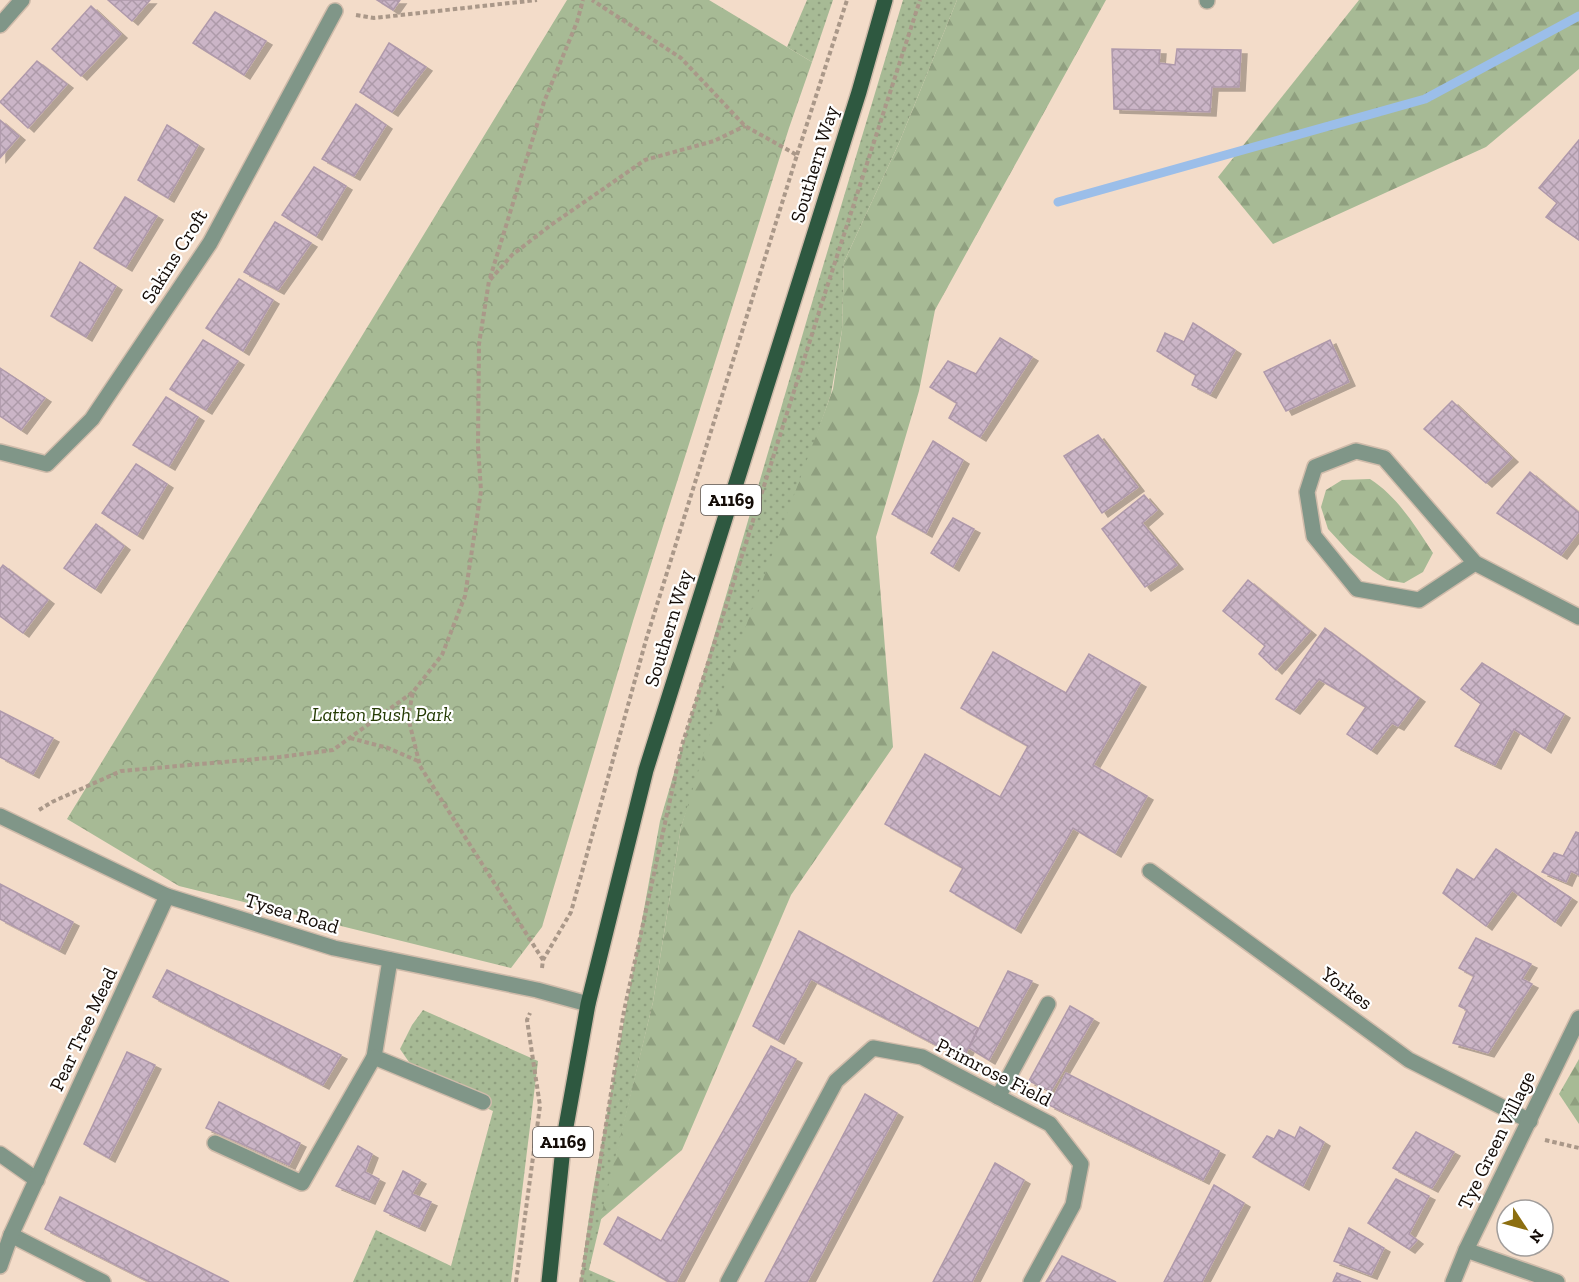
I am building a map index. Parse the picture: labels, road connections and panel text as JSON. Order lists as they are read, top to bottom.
{
  "streets": {
    "main road": ["Southern Way", "A1169"],
    "street": [
      "Sakins Croft",
      "Tysea Road",
      "Yorkes",
      "Pear Tree Mead",
      "Primrose Field",
      "Tye Green Village"
    ]
  },
  "crossings": [
    ["Southern Way", "Tysea Road"],
    ["Tysea Road", "Pear Tree Mead"],
    ["Yorkes", "Tye Green Village"]
  ],
  "parks": ["Latton Bush Park"],
  "north": "bottom right"
}
